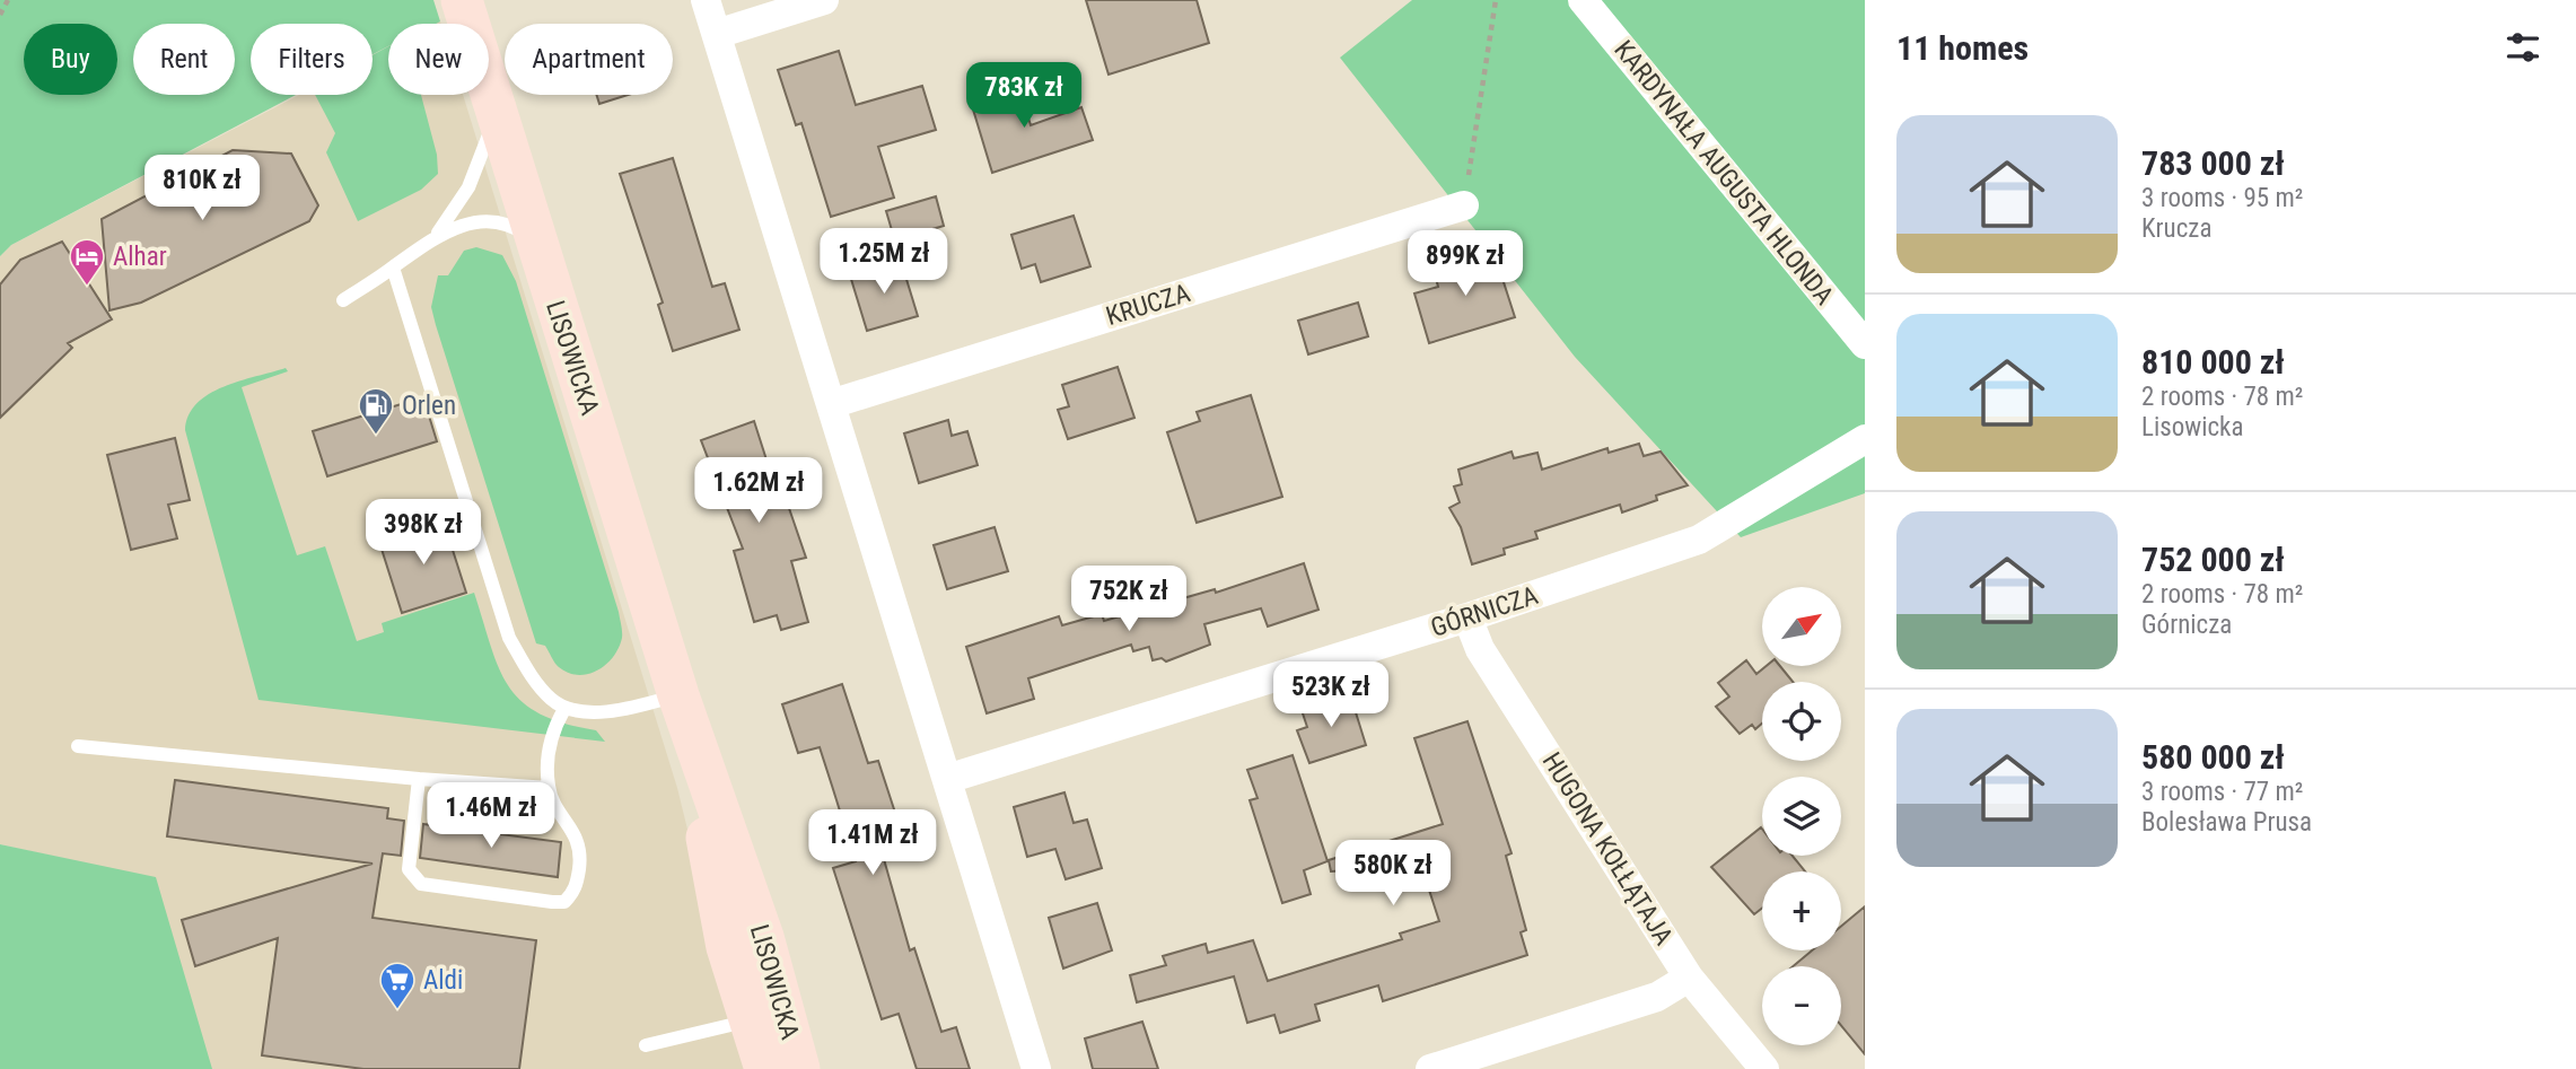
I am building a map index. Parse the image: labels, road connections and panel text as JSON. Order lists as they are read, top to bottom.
{
  "streets": {
    "main road": ["LISOWICKA"],
    "street": [
      "KARDYNAŁA AUGUSTA HLONDA",
      "KRUCZA",
      "GÓRNICZA",
      "HUGONA KOŁŁĄTAJA"
    ]
  },
  "crossings": [
    ["GÓRNICZA", "HUGONA KOŁŁĄTAJA"]
  ],
  "places": {
    "hotel": ["Alhar"],
    "fuel station": ["Orlen"],
    "supermarket": ["Aldi"]
  },
  "north": "top right",
  "page": {
    "heading": "11 homes",
    "chip": [
      "Buy",
      "Rent",
      "Filters",
      "New",
      "Apartment"
    ],
    "price": [
      "783K zł",
      "810K zł",
      "1.25M zł",
      "899K zł",
      "1.62M zł",
      "398K zł",
      "752K zł",
      "523K zł",
      "1.46M zł",
      "1.41M zł",
      "580K zł"
    ],
    "list": [
      {
        "name": "783 000 zł",
        "note": "3 rooms · 95 m² · Krucza"
      },
      {
        "name": "810 000 zł",
        "note": "2 rooms · 78 m² · Lisowicka"
      },
      {
        "name": "752 000 zł",
        "note": "2 rooms · 78 m² · Górnicza"
      },
      {
        "name": "580 000 zł",
        "note": "3 rooms · 77 m² · Bolesława Prusa"
      }
    ],
    "map_buttons": ["+", "−"]
  }
}
